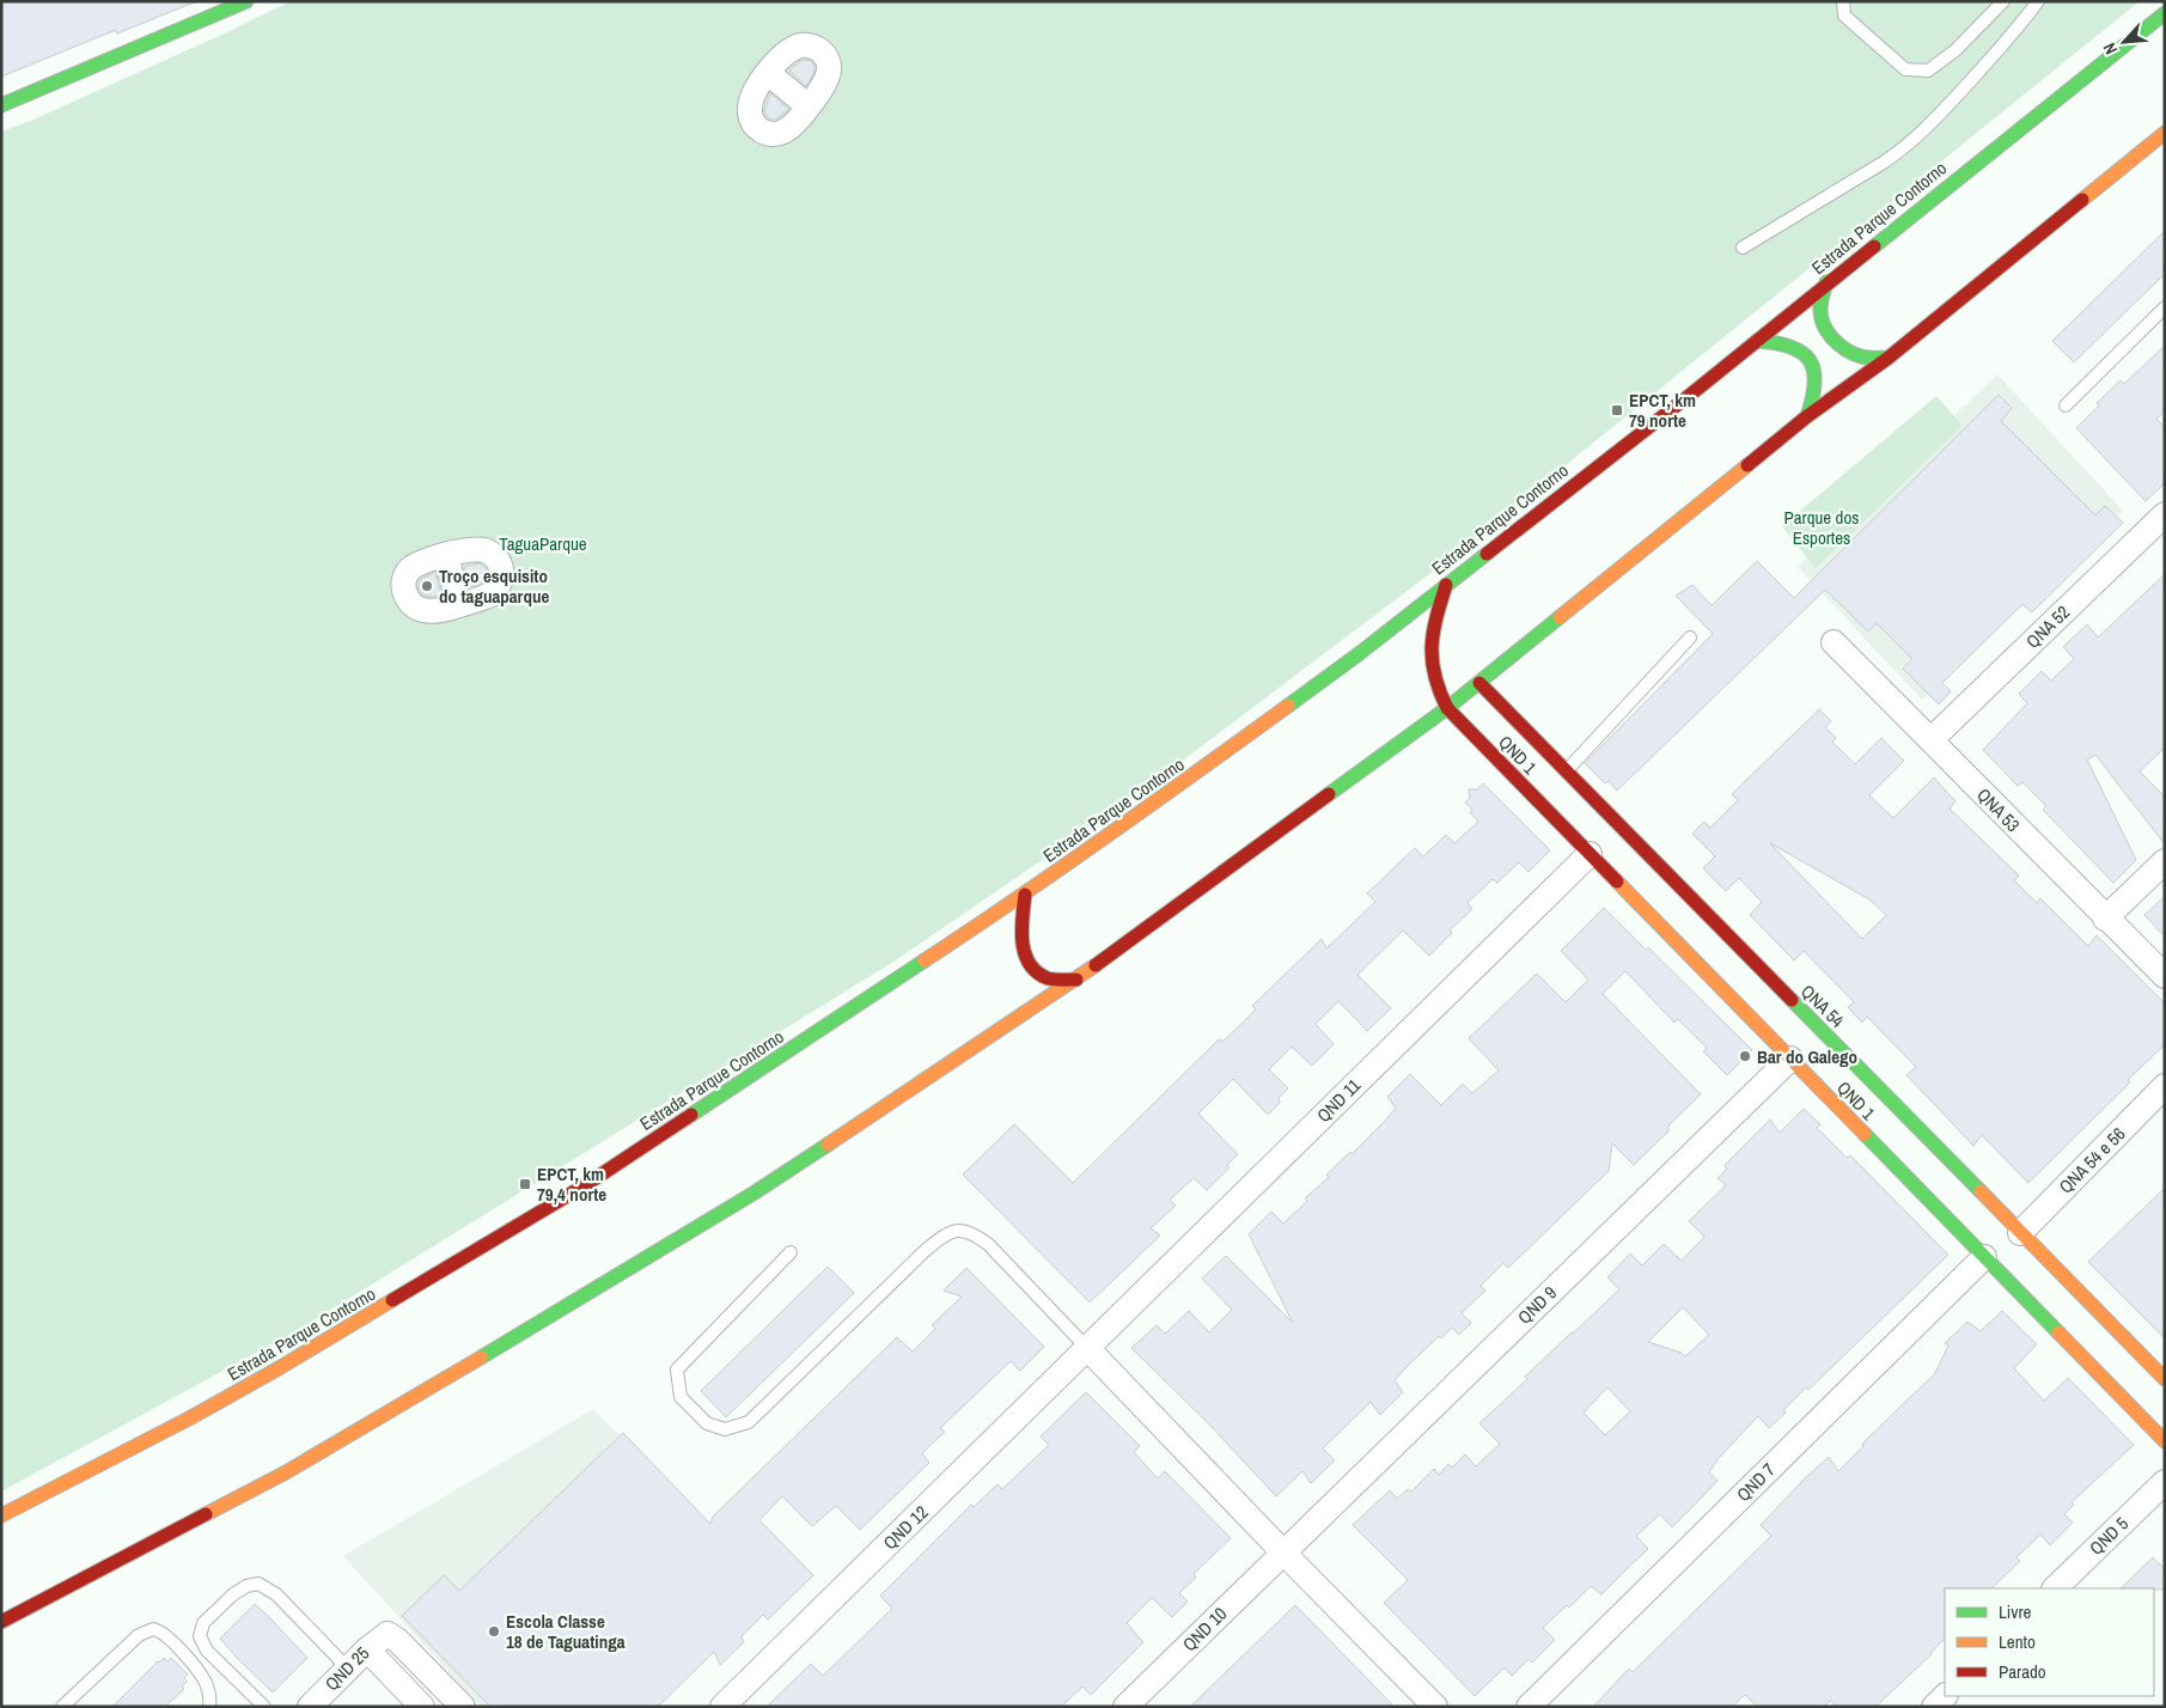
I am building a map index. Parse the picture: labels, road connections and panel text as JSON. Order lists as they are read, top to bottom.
{
  "streets": {
    "main road": ["Estrada Parque Contorno", "QND 1", "QNA 54"],
    "street": [
      "QNA 52",
      "QNA 53",
      "QND 11",
      "QNA 54 e 56",
      "QND 9",
      "QND 7",
      "QND 12",
      "QND 5",
      "QND 10",
      "QND 25"
    ]
  },
  "crossings": [
    ["QNA 52", "QNA 53"],
    ["QND 1", "QND 11"],
    ["QND 1", "QND 9"],
    ["QND 1", "QND 7"],
    ["QNA 54", "QNA 54 e 56"],
    ["QND 11", "QND 12"],
    ["QND 9", "QND 10"]
  ],
  "parks": ["Parque dos Esportes", "TaguaParque"],
  "places": {
    "transit": ["EPCT, km 79 norte", "EPCT, km 79,4 norte"],
    "other": ["Troço esquisito do taguaparque", "Bar do Galego", "Escola Classe 18 de Taguatinga"]
  },
  "legend": ["Livre", "Lento", "Parado"],
  "north": "bottom left"
}
